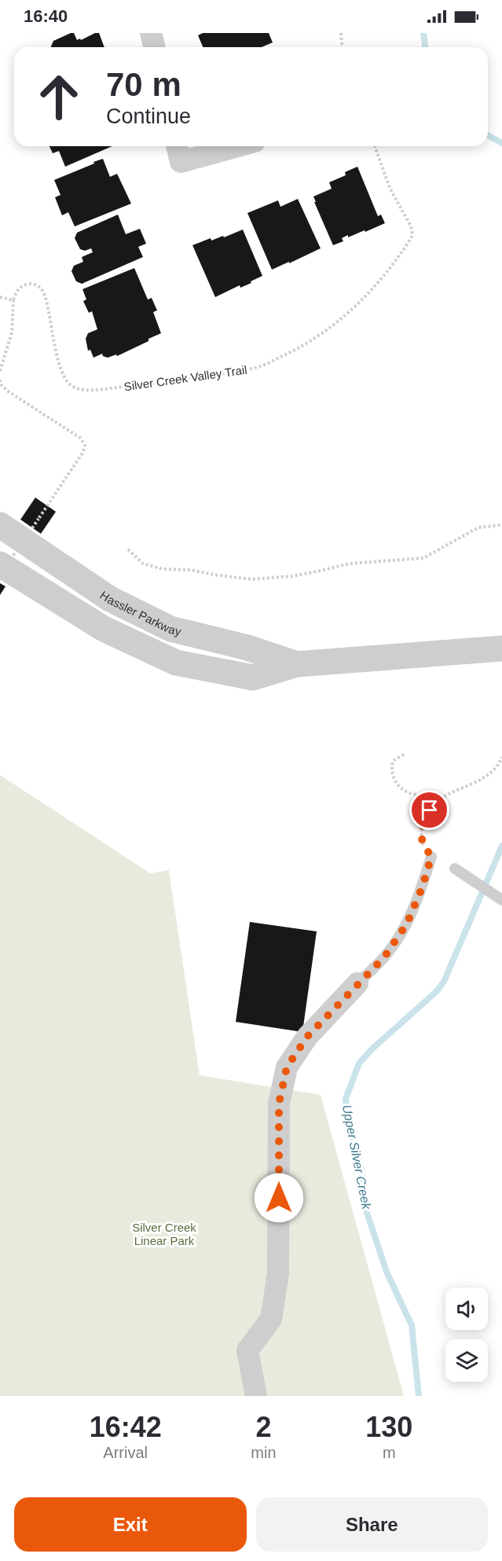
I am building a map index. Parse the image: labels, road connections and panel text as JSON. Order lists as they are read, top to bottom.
{
  "streets": {
    "street": ["Hassler Parkway"],
    "path": ["Silver Creek Valley Trail"]
  },
  "water": ["Upper Silver Creek"],
  "parks": ["Silver Creek Linear Park"],
  "page": {
    "status": "16:40",
    "turn": ["70 m", "Continue"],
    "eta": [
      "16:42",
      "Arrival",
      "2",
      "min",
      "130",
      "m"
    ],
    "buttons": ["Exit", "Share"]
  }
}
